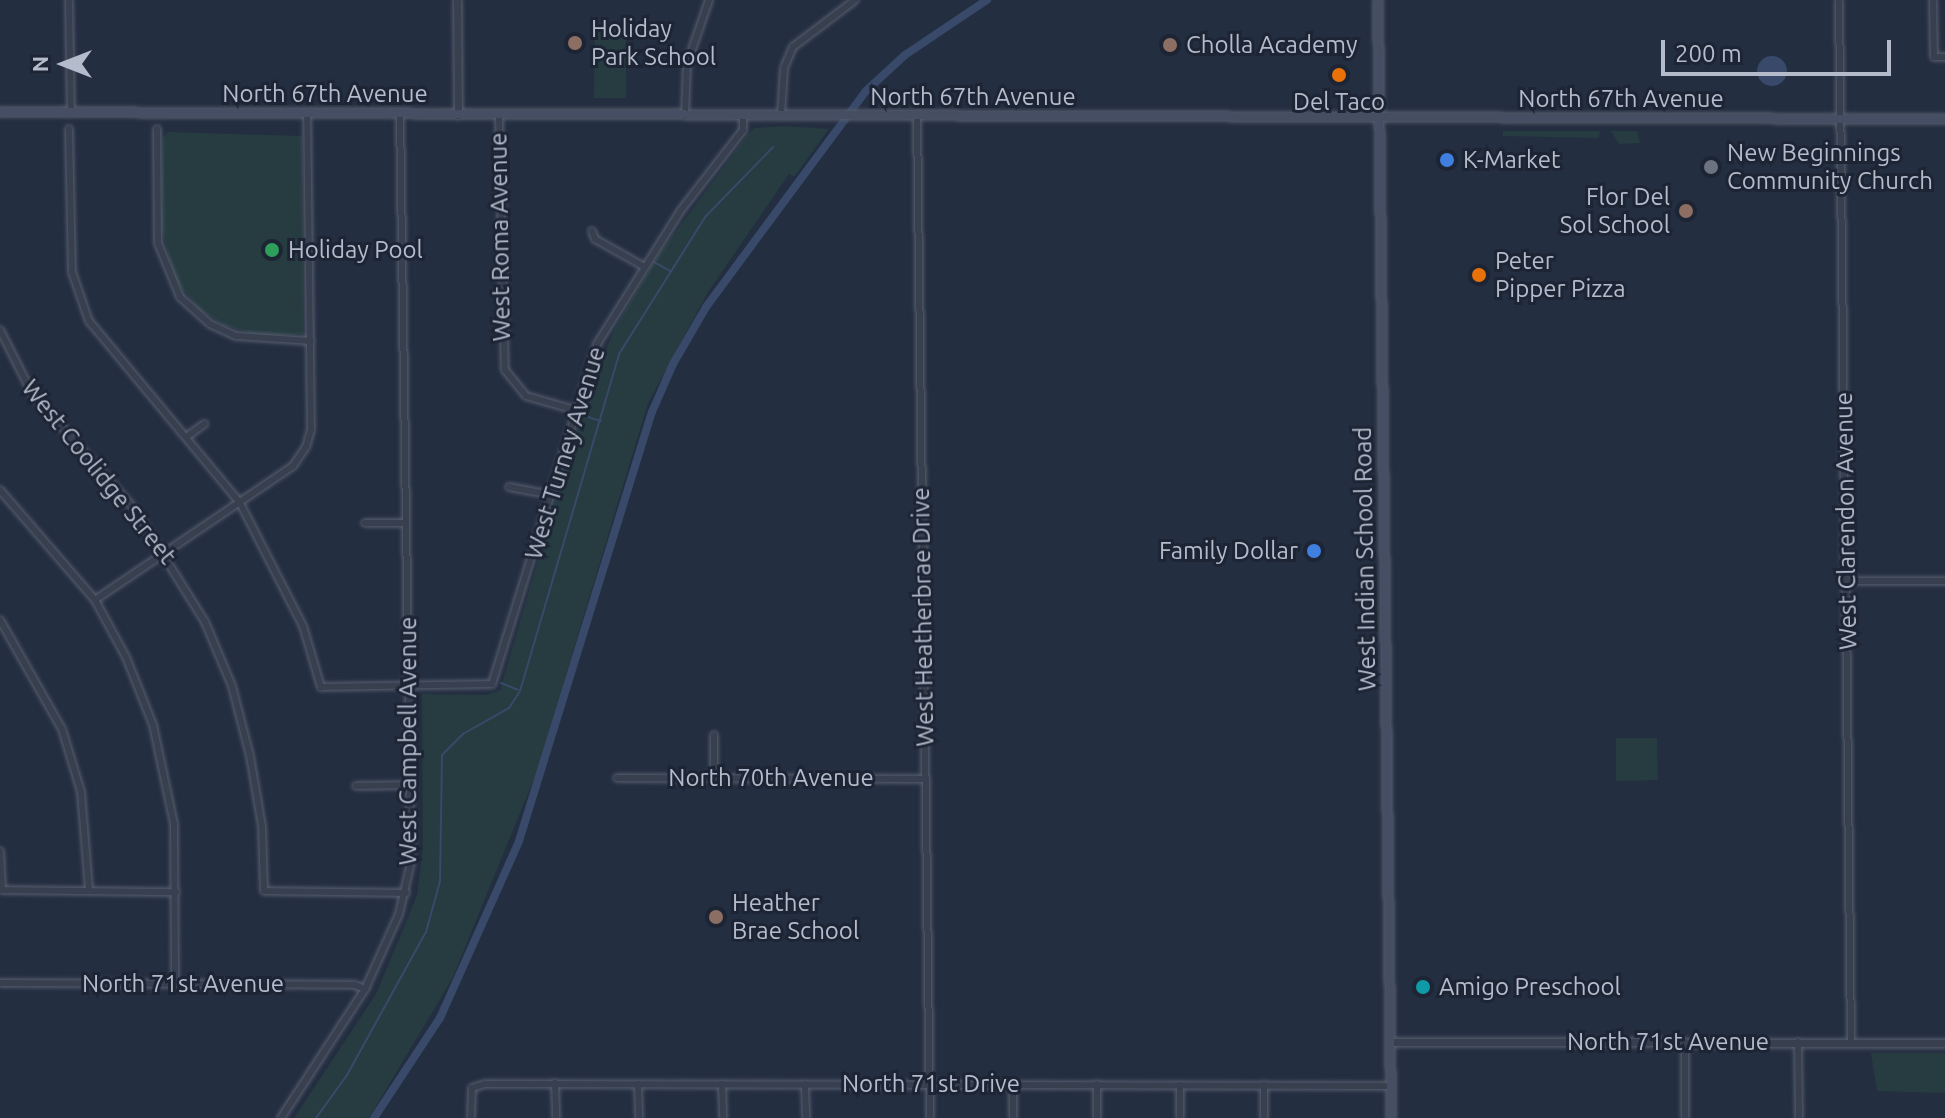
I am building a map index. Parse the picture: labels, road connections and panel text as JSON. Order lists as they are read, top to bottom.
{
  "streets": {
    "main road": ["North 67th Avenue", "West Indian School Road"],
    "street": [
      "West Roma Avenue",
      "West Turney Avenue",
      "West Coolidge Street",
      "West Clarendon Avenue",
      "West Heatherbrae Drive",
      "West Campbell Avenue",
      "North 70th Avenue",
      "North 71st Avenue",
      "North 71st Drive"
    ]
  },
  "crossings": [
    ["North 67th Avenue", "West Roma Avenue"],
    ["North 67th Avenue", "West Turney Avenue"],
    ["North 67th Avenue", "West Clarendon Avenue"],
    ["North 67th Avenue", "West Indian School Road"],
    ["North 67th Avenue", "West Heatherbrae Drive"],
    ["North 67th Avenue", "West Campbell Avenue"],
    ["West Roma Avenue", "West Turney Avenue"],
    ["West Turney Avenue", "West Campbell Avenue"],
    ["West Coolidge Street", "West Campbell Avenue"],
    ["West Clarendon Avenue", "North 71st Avenue"],
    ["West Indian School Road", "North 71st Avenue"],
    ["West Indian School Road", "North 71st Drive"],
    ["West Heatherbrae Drive", "North 70th Avenue"],
    ["West Heatherbrae Drive", "North 71st Drive"],
    ["West Campbell Avenue", "North 71st Avenue"]
  ],
  "places": [
    "Holiday Park School",
    "Cholla Academy",
    "Del Taco",
    "K-Market",
    "New Beginnings Community Church",
    "Flor Del Sol School",
    "Holiday Pool",
    "Peter Pipper Pizza",
    "Family Dollar",
    "Heather Brae School",
    "Amigo Preschool"
  ],
  "scale_bar": "200 m",
  "north": "left"
}
